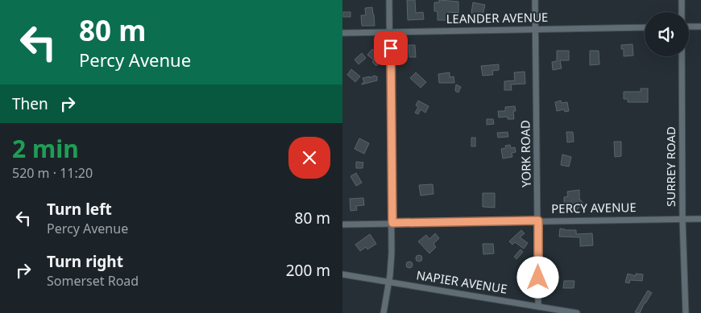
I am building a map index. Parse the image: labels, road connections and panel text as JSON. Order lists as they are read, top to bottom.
{
  "streets": {
    "street": [
      "LEANDER AVENUE",
      "YORK ROAD",
      "SURREY ROAD",
      "PERCY AVENUE",
      "NAPIER AVENUE"
    ]
  },
  "crossings": [
    ["LEANDER AVENUE", "YORK ROAD"],
    ["YORK ROAD", "PERCY AVENUE"],
    ["YORK ROAD", "NAPIER AVENUE"],
    ["SURREY ROAD", "PERCY AVENUE"]
  ],
  "page": {
    "turn": ["80 m", "Percy Avenue"],
    "then": "Then",
    "heading": ["2 min", "520 m · 11:20"],
    "list": [
      {
        "name": "Turn left",
        "note": "Percy Avenue",
        "value": "80 m"
      },
      {
        "name": "Turn right",
        "note": "Somerset Road",
        "value": "200 m"
      }
    ]
  }
}
